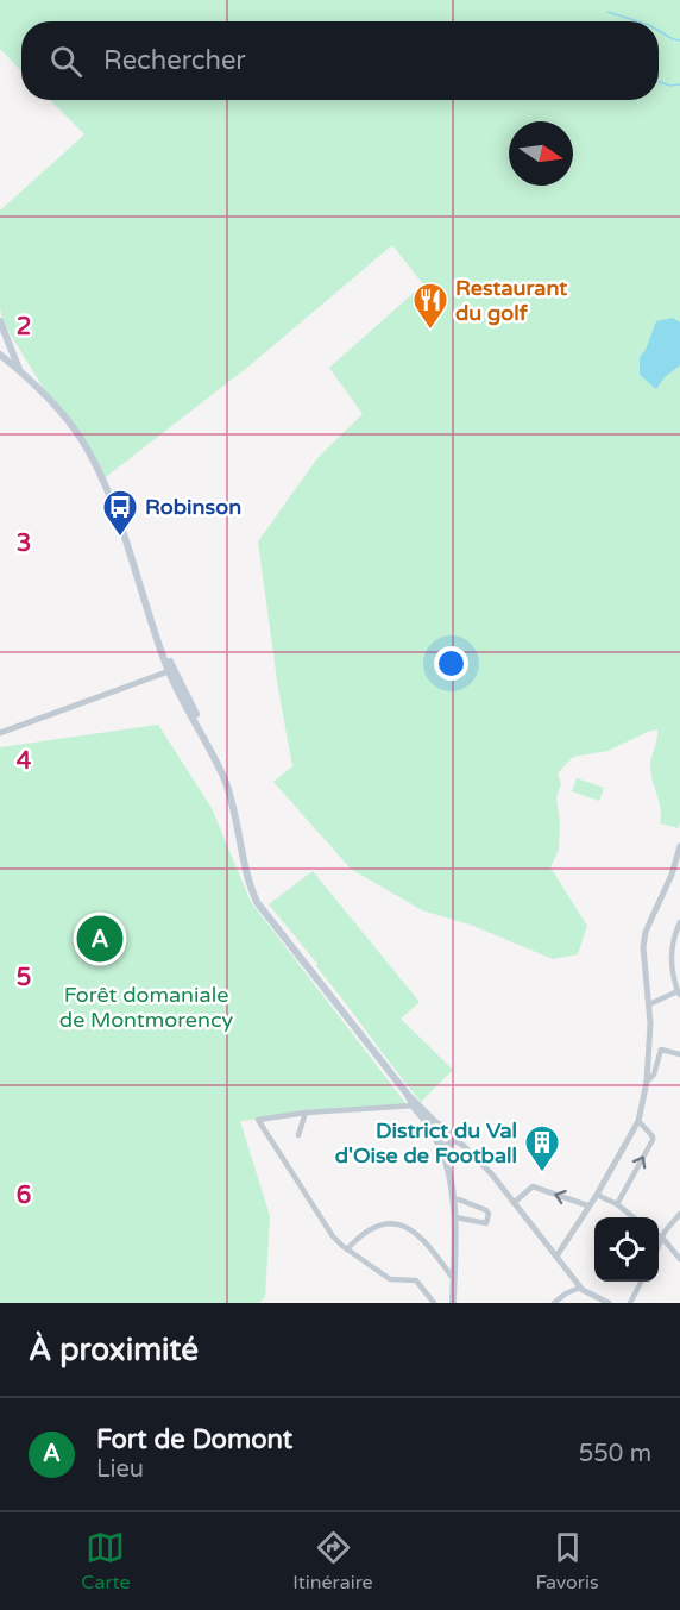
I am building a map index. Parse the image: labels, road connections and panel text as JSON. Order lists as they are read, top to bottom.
{
  "parks": ["Forêt domaniale de Montmorency"],
  "places": {
    "restaurant": ["Restaurant du golf"],
    "bus stop": ["Robinson"],
    "building": ["District du Val d'Oise de Football"]
  },
  "north": "right",
  "page": {
    "search": "Rechercher",
    "pins": "A",
    "heading": "À proximité",
    "list": [
      {
        "mark": "A",
        "name": "Fort de Domont",
        "note": "Lieu",
        "value": "550 m"
      }
    ],
    "nav": ["Carte", "Itinéraire", "Favoris"]
  },
  "grid": {
    "rows": [
      "2",
      "3",
      "4",
      "5",
      "6"
    ]
  }
}
